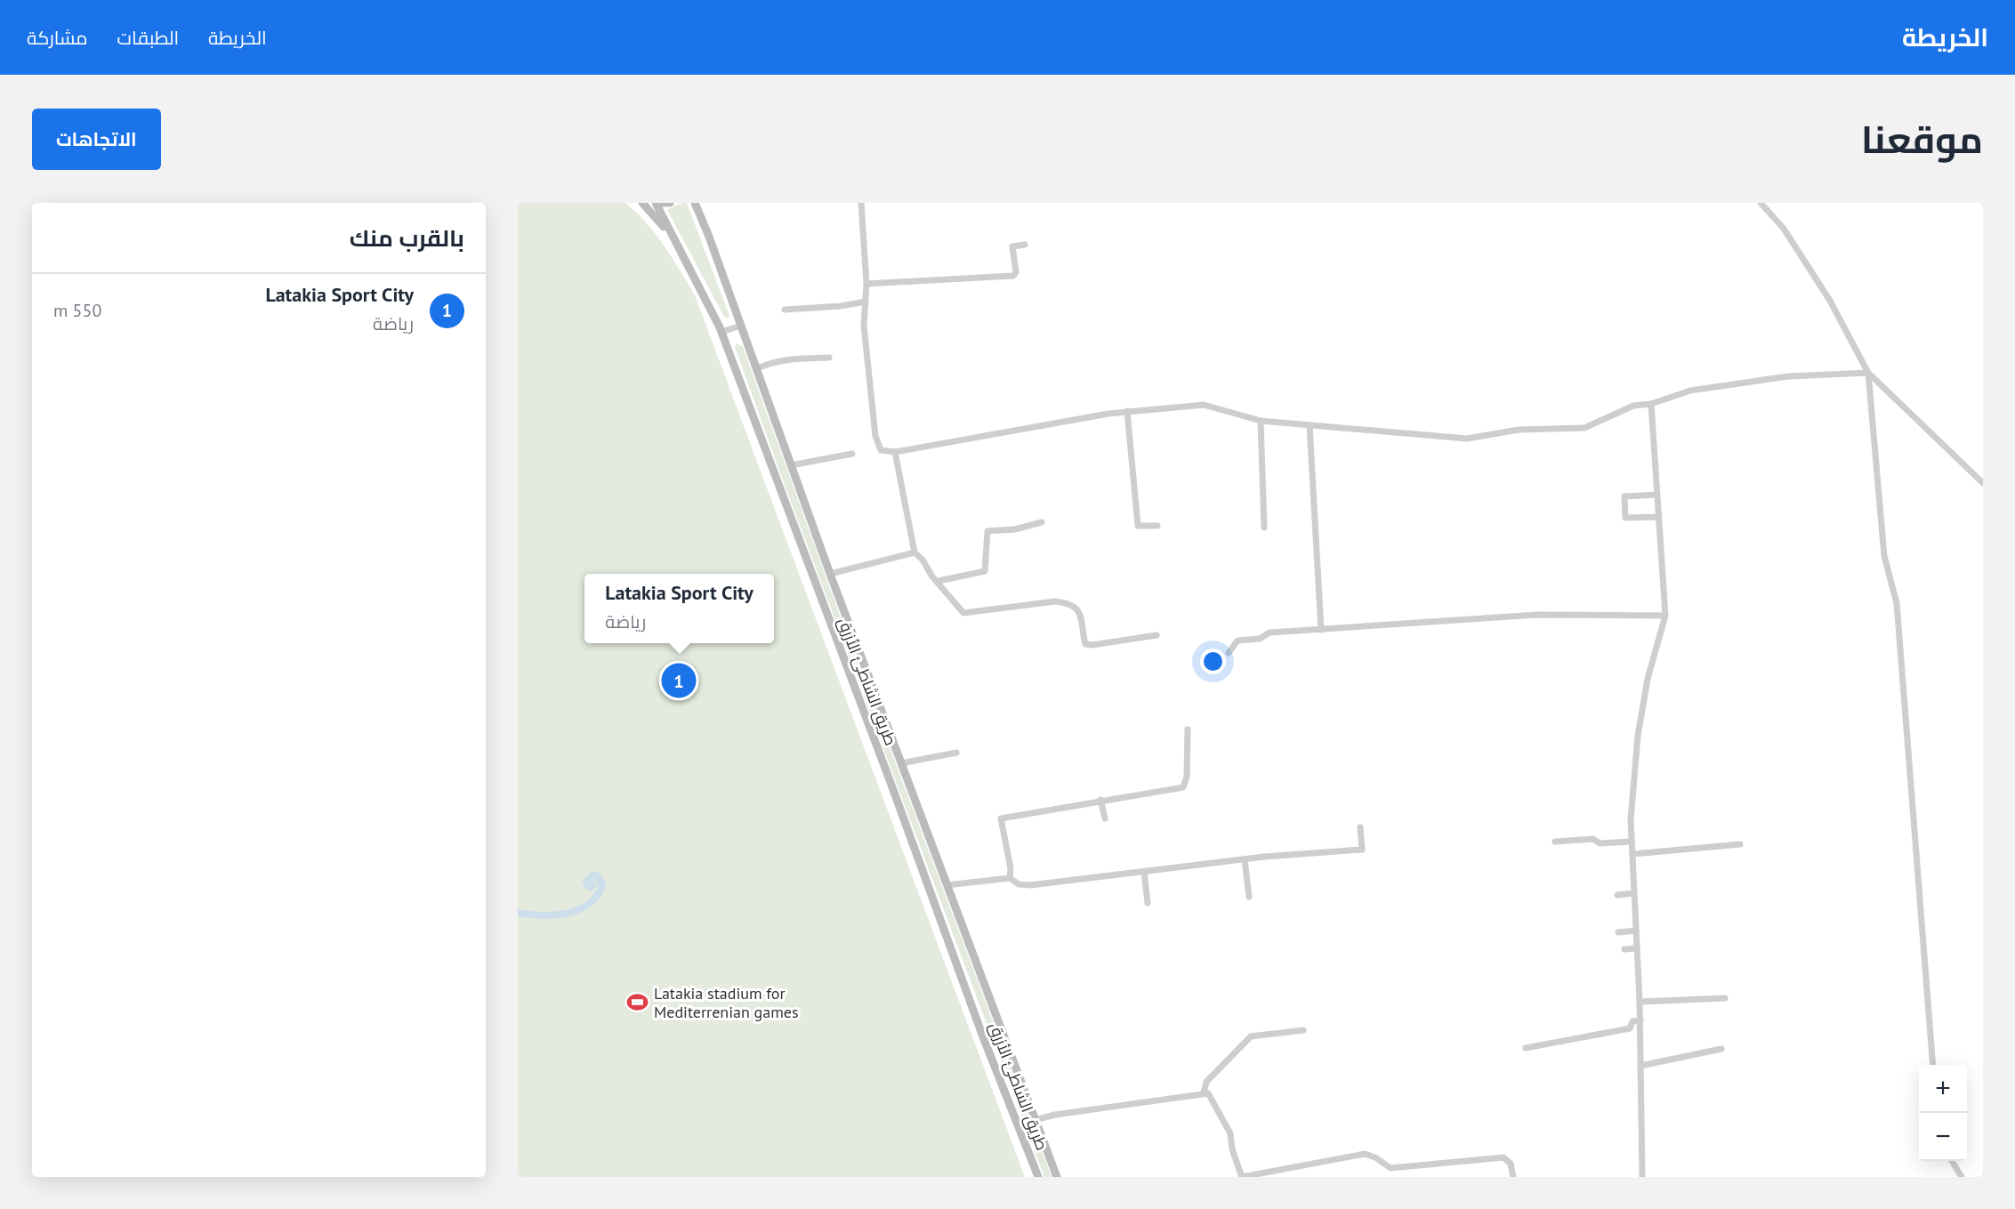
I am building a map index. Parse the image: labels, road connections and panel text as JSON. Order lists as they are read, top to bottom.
{
  "streets": {
    "main road": ["طريق الشاطئ الأزرق"]
  },
  "places": {
    "sports": ["Latakia stadium for Mediterrenian games"]
  },
  "page": {
    "header": "الخريطة",
    "nav": ["الخريطة", "الطبقات", "مشاركة"],
    "title": "موقعنا",
    "buttons": "الاتجاهات",
    "heading": "بالقرب منك",
    "list": [
      {
        "mark": "1",
        "name": "Latakia Sport City",
        "note": "رياضة",
        "value": "550 m"
      }
    ],
    "popup": ["Latakia Sport City", "رياضة"],
    "pins": "1",
    "map_buttons": ["+", "−"]
  }
}
